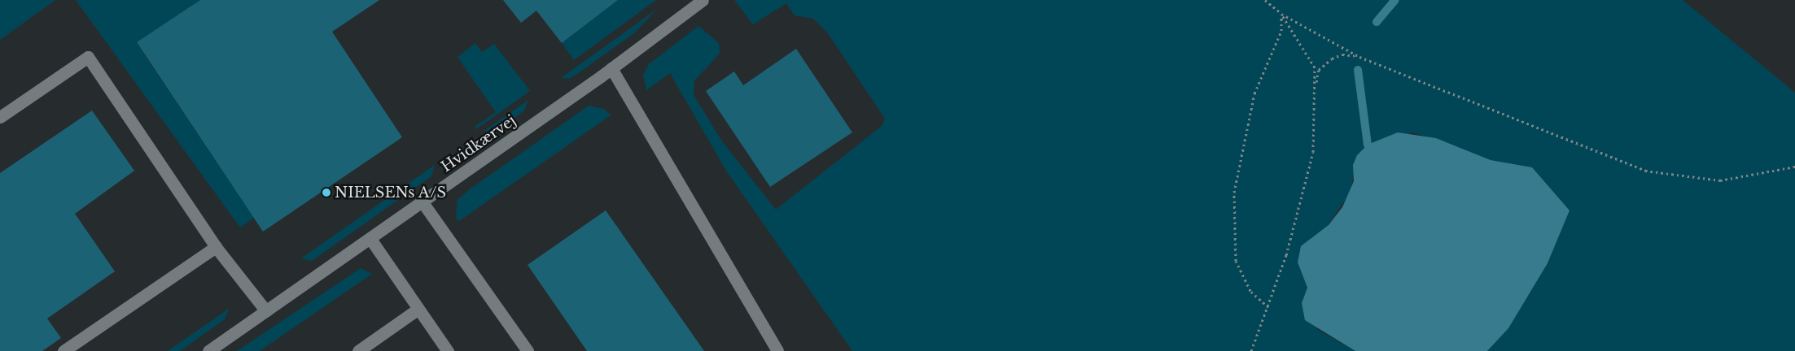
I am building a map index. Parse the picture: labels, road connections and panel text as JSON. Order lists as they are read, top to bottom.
{
  "streets": {
    "street": ["Hvidkærvej"]
  },
  "places": ["NIELSENs A/S"]
}
